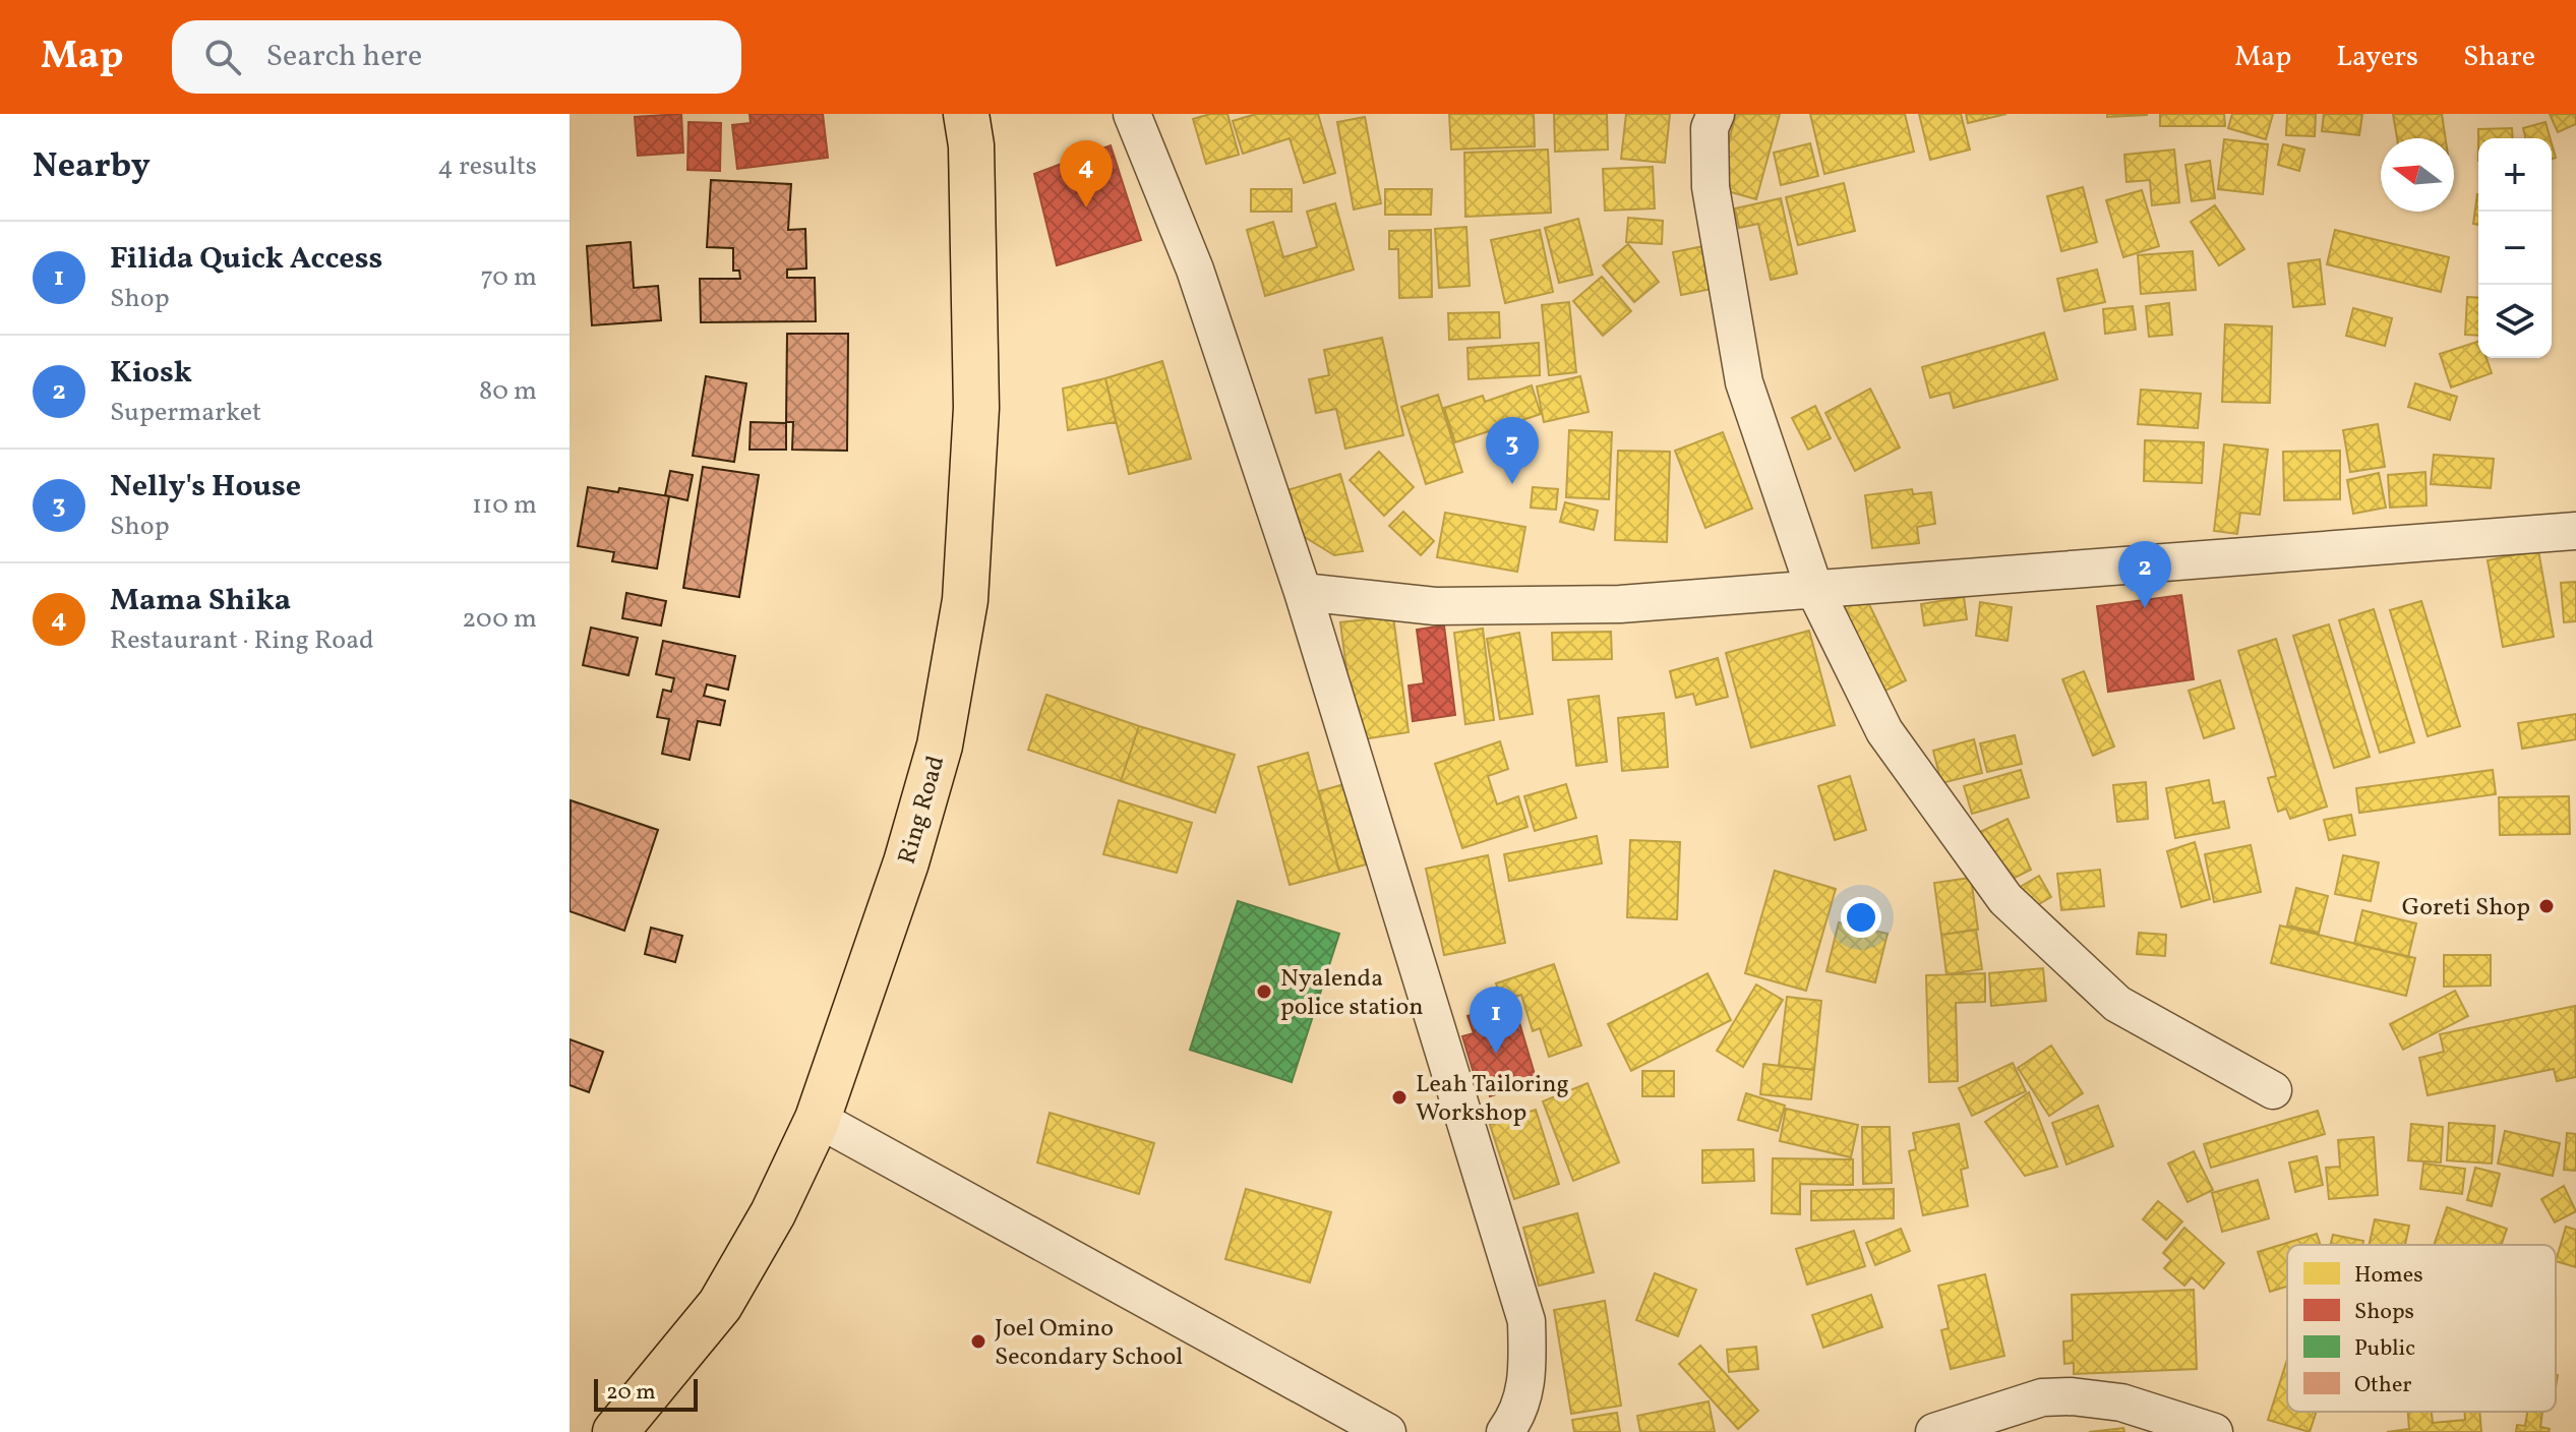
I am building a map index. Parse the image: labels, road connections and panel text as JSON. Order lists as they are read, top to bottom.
{
  "streets": {
    "main road": ["Ring Road"]
  },
  "places": [
    "Goreti Shop",
    "Nyalenda police station",
    "Leah Tailoring Workshop",
    "Joel Omino Secondary School"
  ],
  "legend": [
    "Homes",
    "Shops",
    "Public",
    "Other"
  ],
  "scale_bar": "20 m",
  "north": "left",
  "page": {
    "header": "Map",
    "search": "Search here",
    "nav": ["Map", "Layers", "Share"],
    "heading": ["Nearby", "4 results"],
    "map_buttons": ["+", "−"],
    "pins": [
      "4",
      "3",
      "2",
      "1"
    ],
    "list": [
      {
        "mark": "1",
        "name": "Filida Quick Access",
        "note": "Shop",
        "value": "70 m"
      },
      {
        "mark": "2",
        "name": "Kiosk",
        "note": "Supermarket",
        "value": "80 m"
      },
      {
        "mark": "3",
        "name": "Nelly's House",
        "note": "Shop",
        "value": "110 m"
      },
      {
        "mark": "4",
        "name": "Mama Shika",
        "note": "Restaurant · Ring Road",
        "value": "200 m"
      }
    ],
    "scale": "20 m"
  }
}
